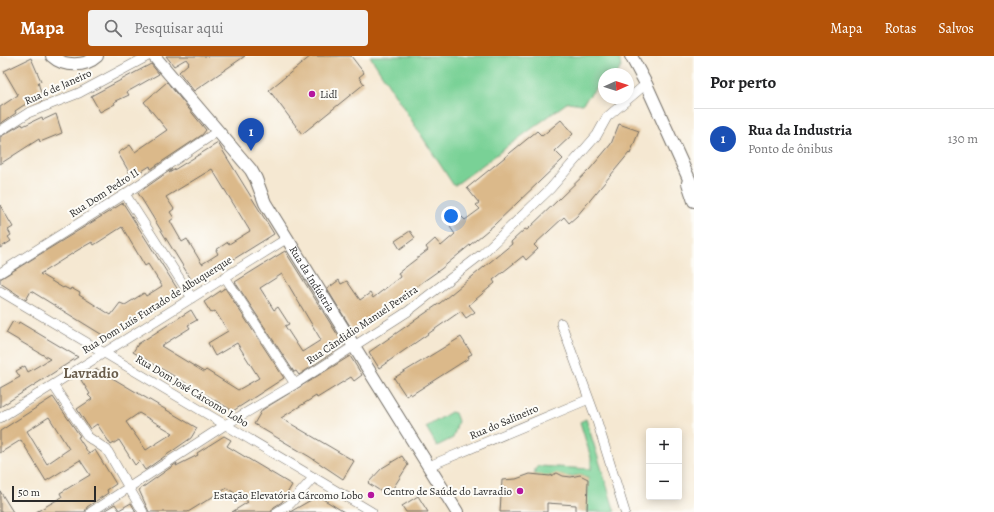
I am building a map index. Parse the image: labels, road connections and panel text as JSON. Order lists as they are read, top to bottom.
{
  "streets": {
    "street": [
      "Rua 6 de Janeiro",
      "Rua Dom Pedro II",
      "Rua da Indústria",
      "Rua Dom Luís Furtado de Albuquerque",
      "Rua Cândidio Manuel Pereira",
      "Rua Dom José Cárcomo Lobo",
      "Rua do Salineiro"
    ]
  },
  "crossings": [
    ["Rua Dom Pedro II", "Rua da Indústria"],
    ["Rua da Indústria", "Rua Dom Luís Furtado de Albuquerque"],
    ["Rua da Indústria", "Rua Cândidio Manuel Pereira"],
    ["Rua da Indústria", "Rua do Salineiro"],
    ["Rua Dom Luís Furtado de Albuquerque", "Rua Dom José Cárcomo Lobo"],
    ["Rua Cândidio Manuel Pereira", "Rua Dom José Cárcomo Lobo"]
  ],
  "districts": ["Lavradio"],
  "places": ["Lidl", "Centro de Saúde do Lavradio", "Estação Elevatória Cárcomo Lobo"],
  "scale_bar": "50 m",
  "north": "right",
  "page": {
    "header": "Mapa",
    "search": "Pesquisar aqui",
    "nav": ["Mapa", "Rotas", "Salvos"],
    "heading": "Por perto",
    "list": [
      {
        "mark": "1",
        "name": "Rua da Industria",
        "note": "Ponto de ônibus",
        "value": "130 m"
      }
    ],
    "pins": "1",
    "map_buttons": ["+", "−"],
    "scale": "50 m"
  }
}
